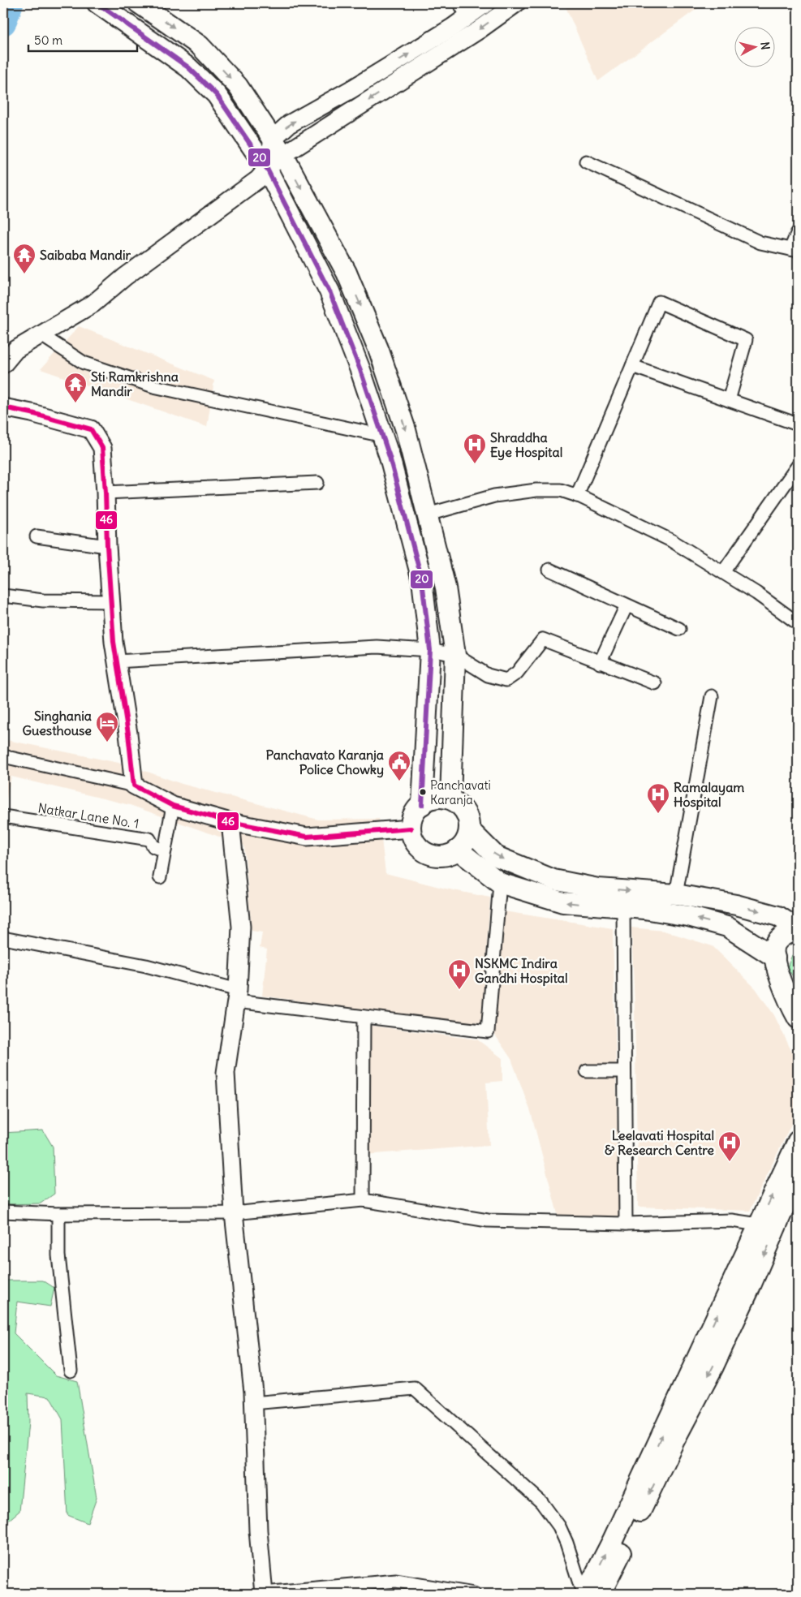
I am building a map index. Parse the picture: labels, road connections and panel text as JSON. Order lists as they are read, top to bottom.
{
  "streets": {
    "street": ["Natkar Lane No. 1"]
  },
  "places": {
    "temple": ["Saibaba Mandir", "Sti Ramkrishna Mandir"],
    "hospital": [
      "Shraddha Eye Hospital",
      "Ramalayam Hospital",
      "NSKMC Indira Gandhi Hospital",
      "Leelavati Hospital & Research Centre"
    ],
    "hotel": ["Singhania Guesthouse"],
    "public building": ["Panchavato Karanja Police Chowky"],
    "other": ["Panchavati Karanja"]
  },
  "lines": ["transit line 20", "transit line 46"],
  "scale_bar": "50 m",
  "north": "right"
}
